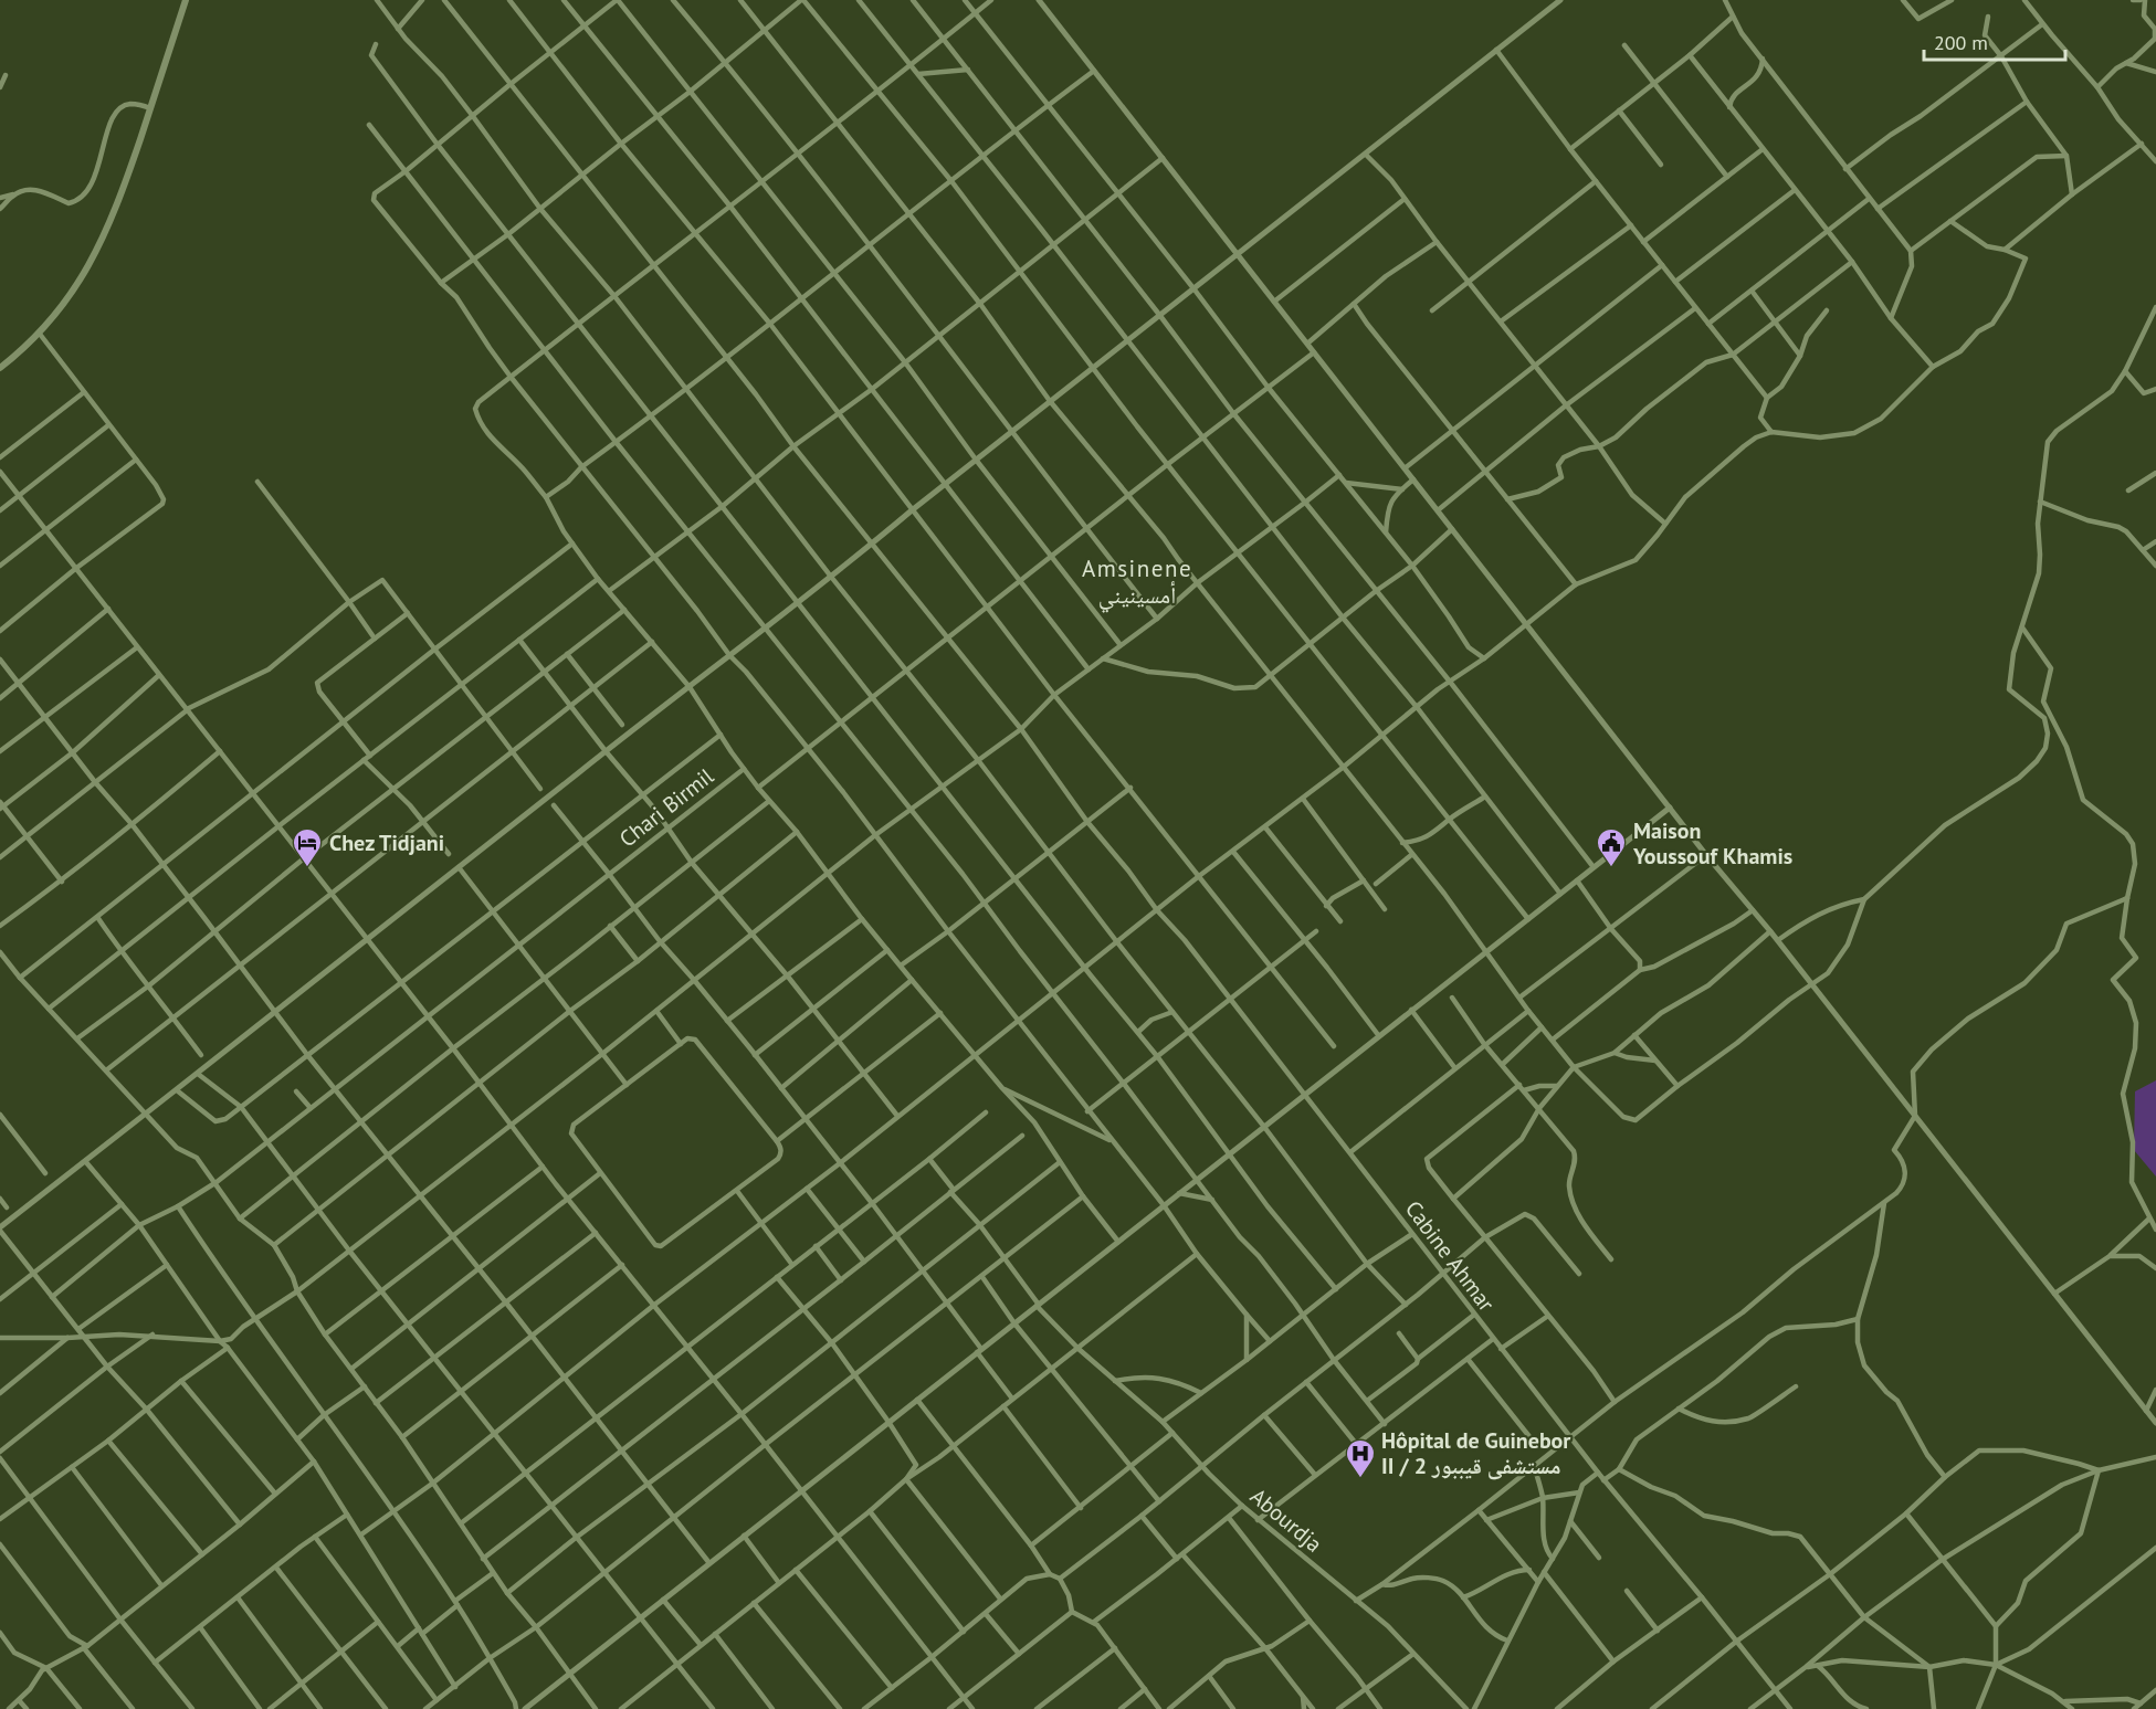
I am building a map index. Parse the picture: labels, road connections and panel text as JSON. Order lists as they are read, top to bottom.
{
  "streets": {
    "street": ["Chari Birmil", "Cabine Ahmar", "Abourdja"]
  },
  "districts": ["Amsinene أمسينيني"],
  "places": {
    "hotel": ["Chez Tidjani"],
    "public building": ["Maison Youssouf Khamis"],
    "hospital": ["Hôpital de Guinebor II / مستشفى قيببور 2"]
  },
  "scale_bar": "200 m"
}
